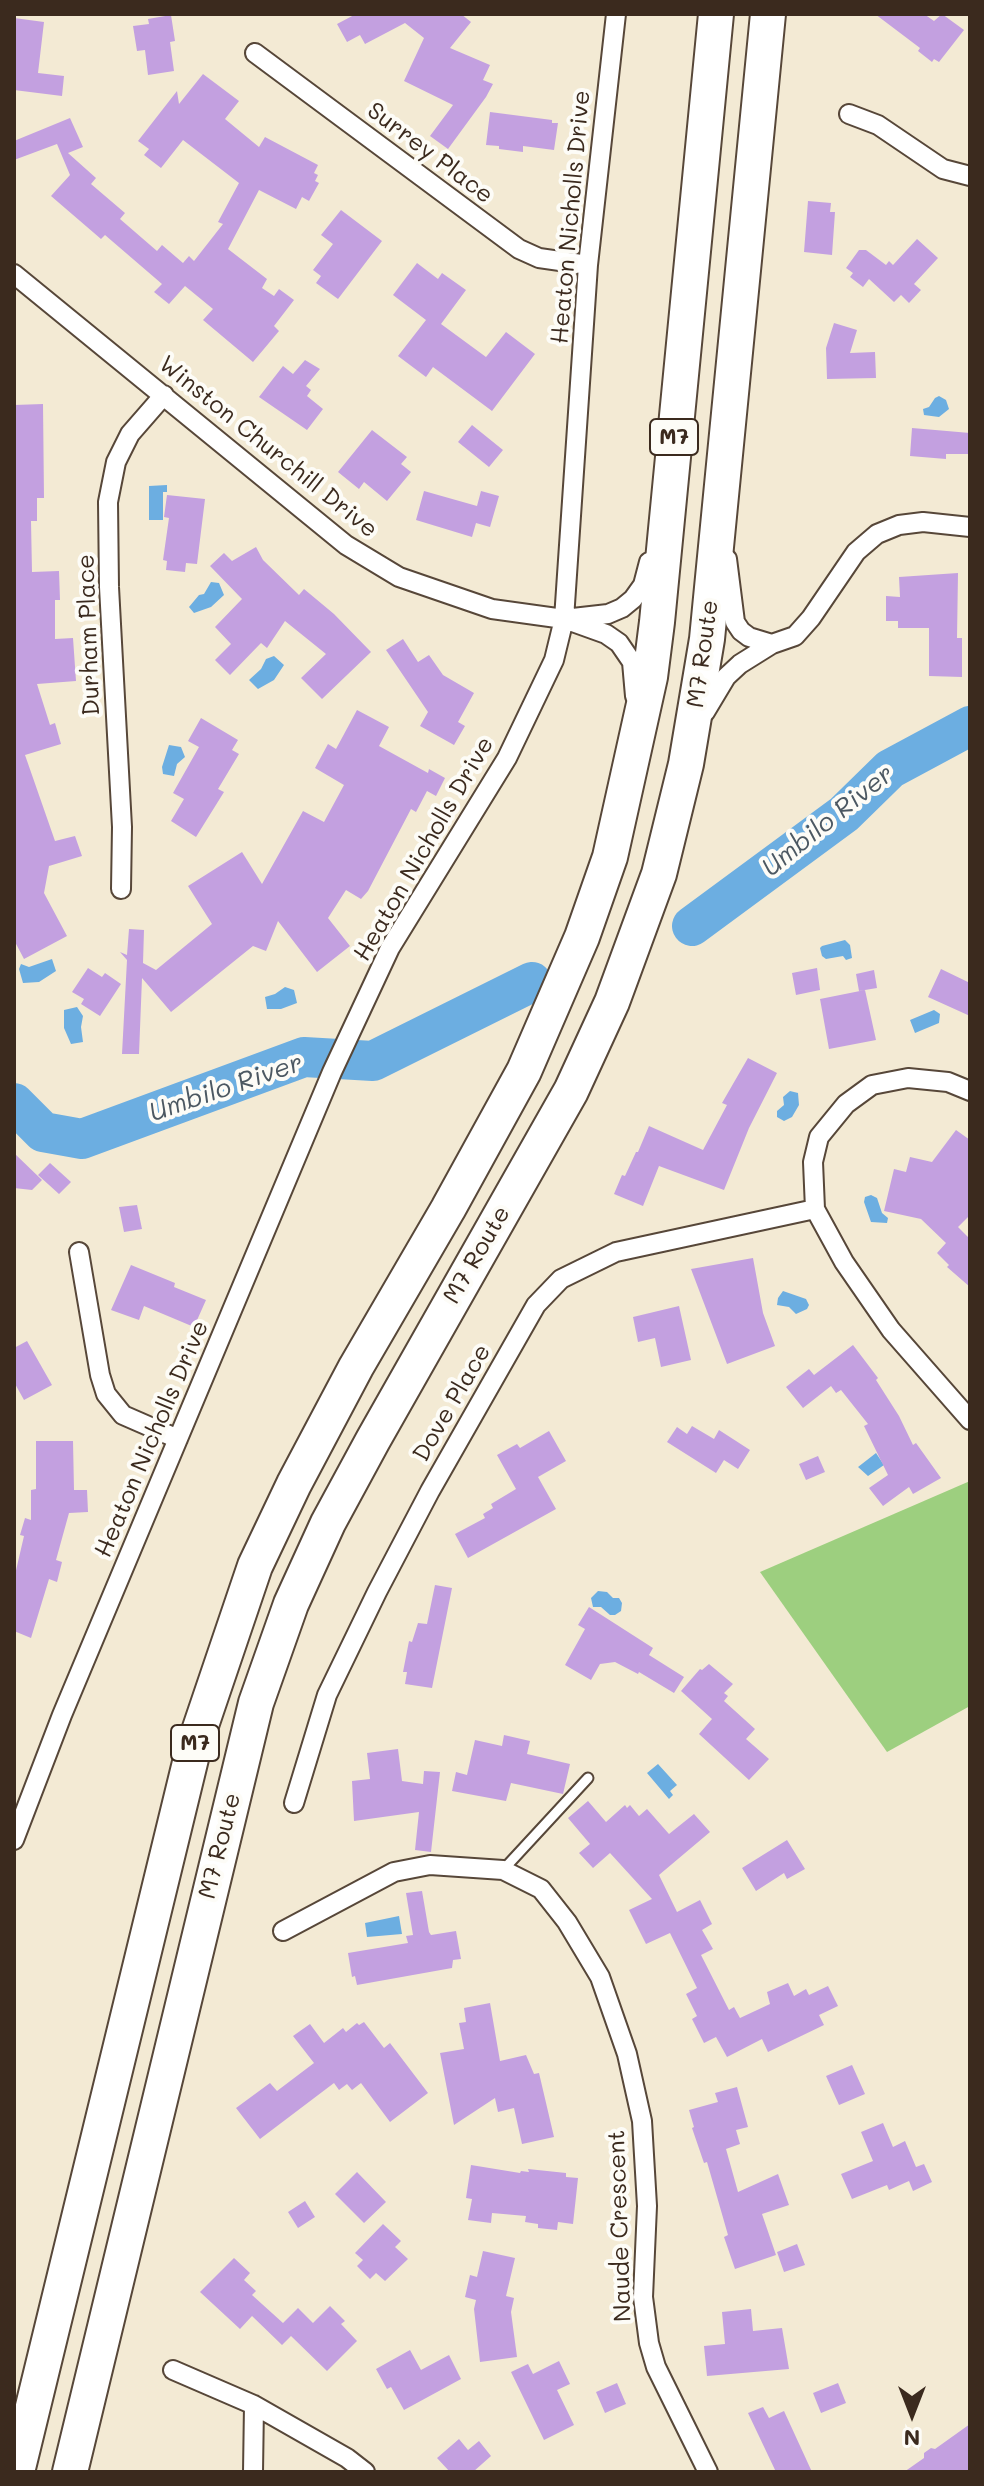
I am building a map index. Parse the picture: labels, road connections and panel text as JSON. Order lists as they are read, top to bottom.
{
  "streets": {
    "highway": ["M7", "M7 Route"],
    "street": [
      "Surrey Place",
      "Heaton Nicholls Drive",
      "Winston Churchill Drive",
      "Durham Place",
      "Dove Place",
      "Naude Crescent"
    ]
  },
  "crossings": [
    ["Surrey Place", "Heaton Nicholls Drive"],
    ["Heaton Nicholls Drive", "Winston Churchill Drive"],
    ["Winston Churchill Drive", "Durham Place"]
  ],
  "water": ["Umbilo River"],
  "north": "bottom"
}
